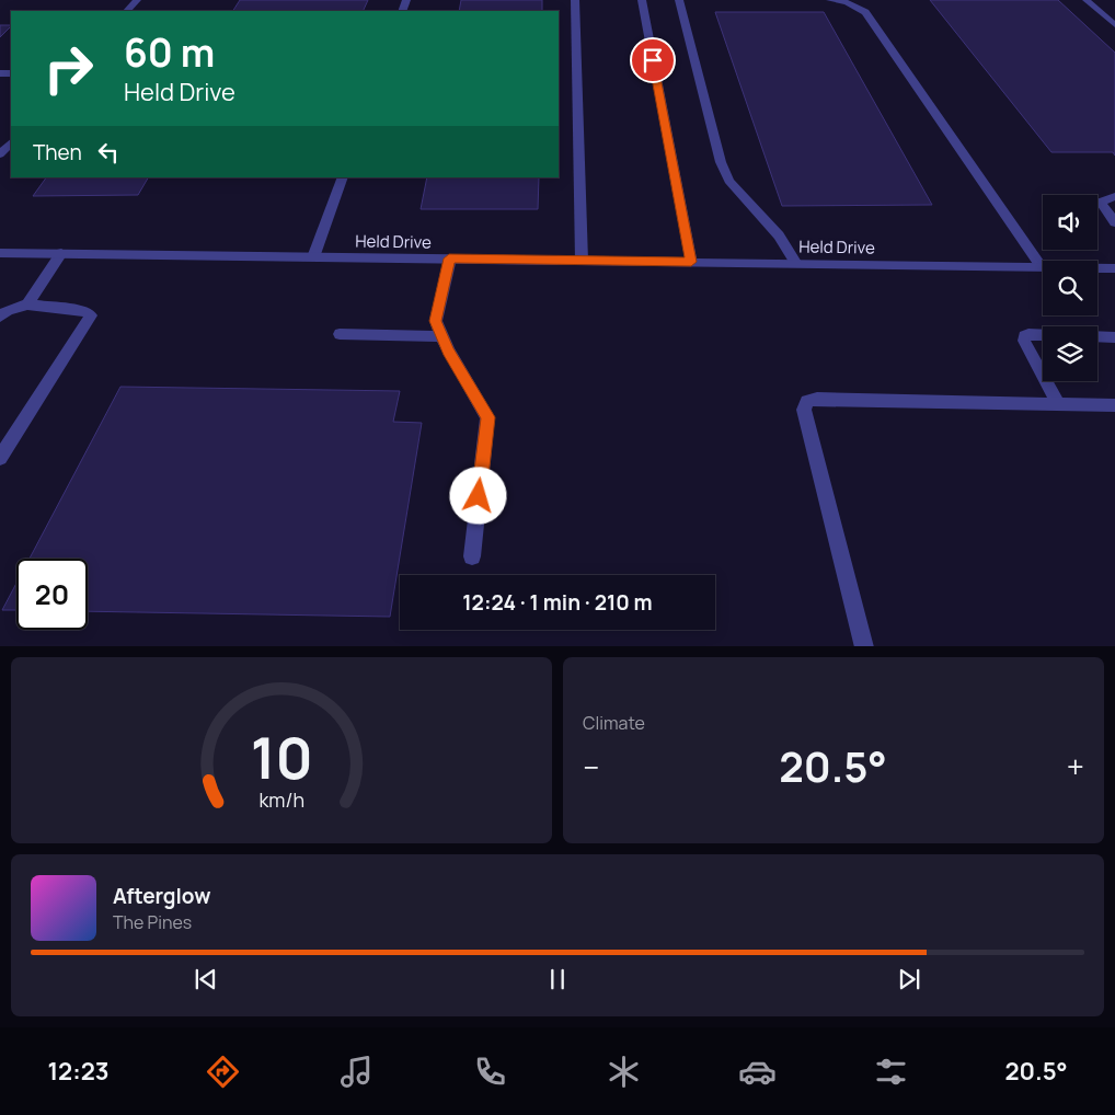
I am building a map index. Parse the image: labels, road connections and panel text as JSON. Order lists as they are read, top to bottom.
{
  "streets": {
    "street": ["Held Drive"]
  },
  "page": {
    "turn": ["60 m", "Held Drive"],
    "then": "Then",
    "limit": "20",
    "trip": "12:24 · 1 min · 210 m",
    "tile": "Climate",
    "heat": ["−", "20.5°", "+"],
    "song": ["Afterglow", "The Pines"],
    "tabs": ["12:23", "20.5°"],
    "gauge": ["10", "km/h"]
  }
}
